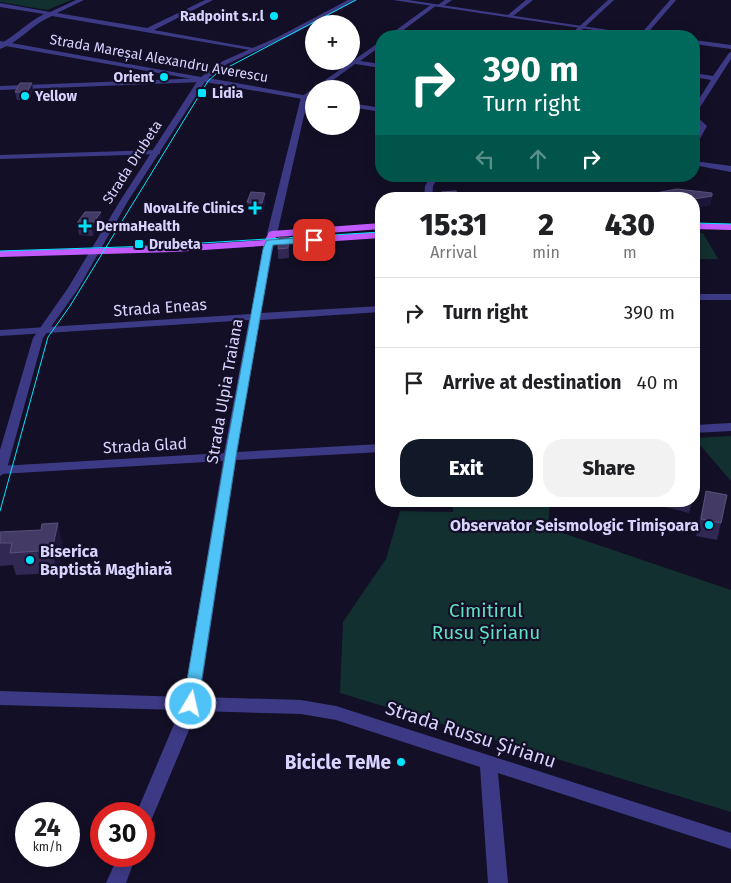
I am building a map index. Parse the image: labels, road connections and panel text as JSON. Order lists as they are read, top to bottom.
{
  "streets": {
    "street": [
      "Strada Mareșal Alexandru Averescu",
      "Strada Drubeta",
      "Strada Eneas",
      "Strada Ulpia Traiana",
      "Strada Glad",
      "Strada Russu Șirianu"
    ]
  },
  "crossings": [
    ["Strada Mareșal Alexandru Averescu", "Strada Drubeta"],
    ["Strada Mareșal Alexandru Averescu", "Strada Ulpia Traiana"],
    ["Strada Drubeta", "Strada Eneas"],
    ["Strada Drubeta", "Strada Glad"],
    ["Strada Eneas", "Strada Ulpia Traiana"],
    ["Strada Ulpia Traiana", "Strada Glad"],
    ["Strada Ulpia Traiana", "Strada Russu Șirianu"]
  ],
  "parks": ["Cimitirul Rusu Șirianu"],
  "places": {
    "other": [
      "Radpoint s.r.l",
      "Orient",
      "Yellow",
      "Observator Seismologic Timișoara",
      "Biserica Baptistă Maghiară",
      "Bicicle TeMe"
    ],
    "transit": ["Lidia", "Drubeta"],
    "health": ["NovaLife Clinics", "DermaHealth"]
  },
  "page": {
    "map_buttons": ["+", "−"],
    "turn": ["390 m", "Turn right"],
    "eta": [
      "15:31",
      "Arrival",
      "2",
      "min",
      "430",
      "m"
    ],
    "list": [
      {
        "name": "Turn right",
        "value": "390 m"
      },
      {
        "name": "Arrive at destination",
        "value": "40 m"
      }
    ],
    "buttons": ["Exit", "Share"],
    "speed": "24 km/h",
    "limit": "30"
  }
}
